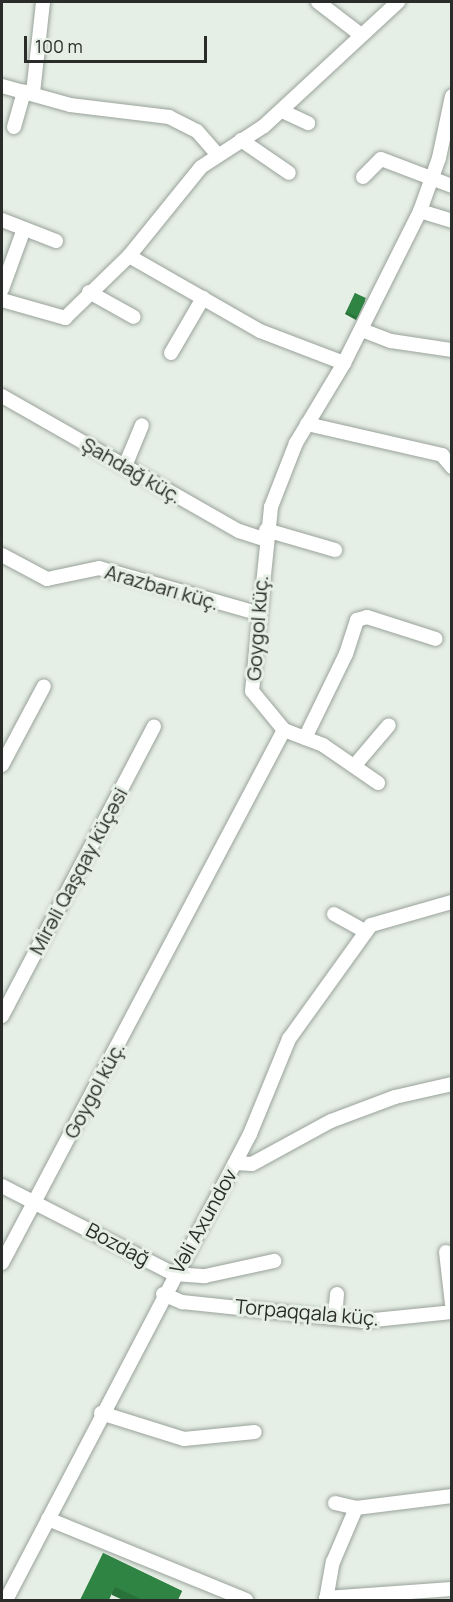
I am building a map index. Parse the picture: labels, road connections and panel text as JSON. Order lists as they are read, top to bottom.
{
  "streets": {
    "street": [
      "Şahdağ küç.",
      "Arazbarı küç.",
      "Goygol küç.",
      "Mirəli Qaşqay küçəsi",
      "Vəli Axundov",
      "Bozdağ",
      "Torpaqqala küç."
    ]
  },
  "crossings": [
    ["Şahdağ küç.", "Goygol küç."],
    ["Arazbarı küç.", "Goygol küç."],
    ["Goygol küç.", "Bozdağ"],
    ["Vəli Axundov", "Bozdağ"],
    ["Vəli Axundov", "Torpaqqala küç."]
  ],
  "scale_bar": "100 m"
}
